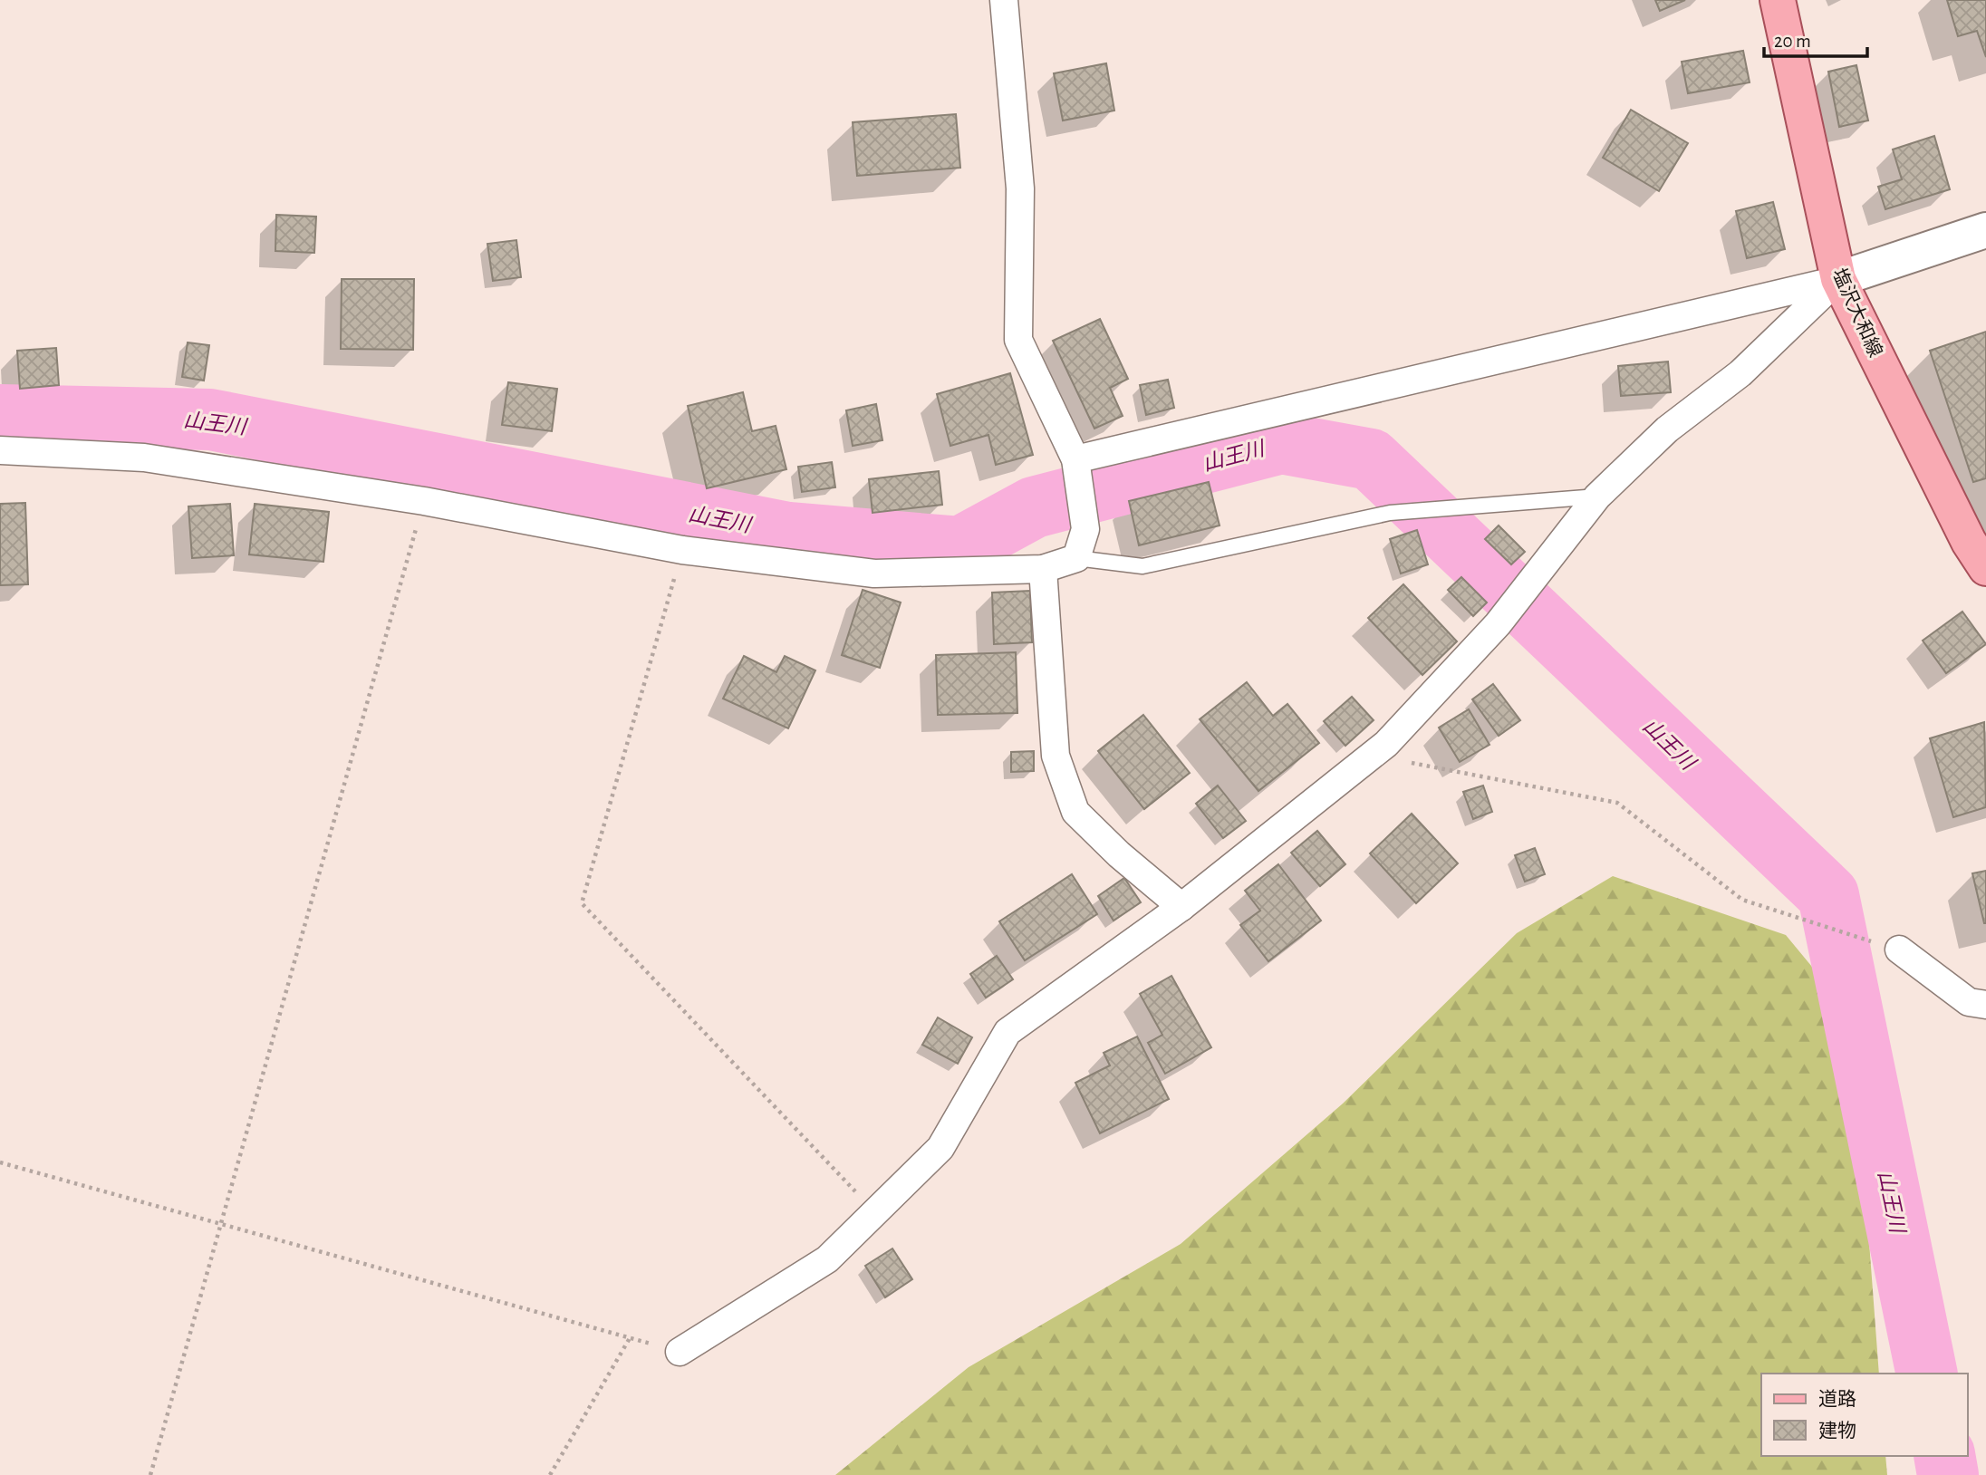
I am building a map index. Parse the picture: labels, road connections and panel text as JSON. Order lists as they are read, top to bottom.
{
  "streets": {
    "main road": ["塩沢大和線"]
  },
  "water": ["山王川"],
  "legend": ["道路", "建物"],
  "scale_bar": "20 m"
}
